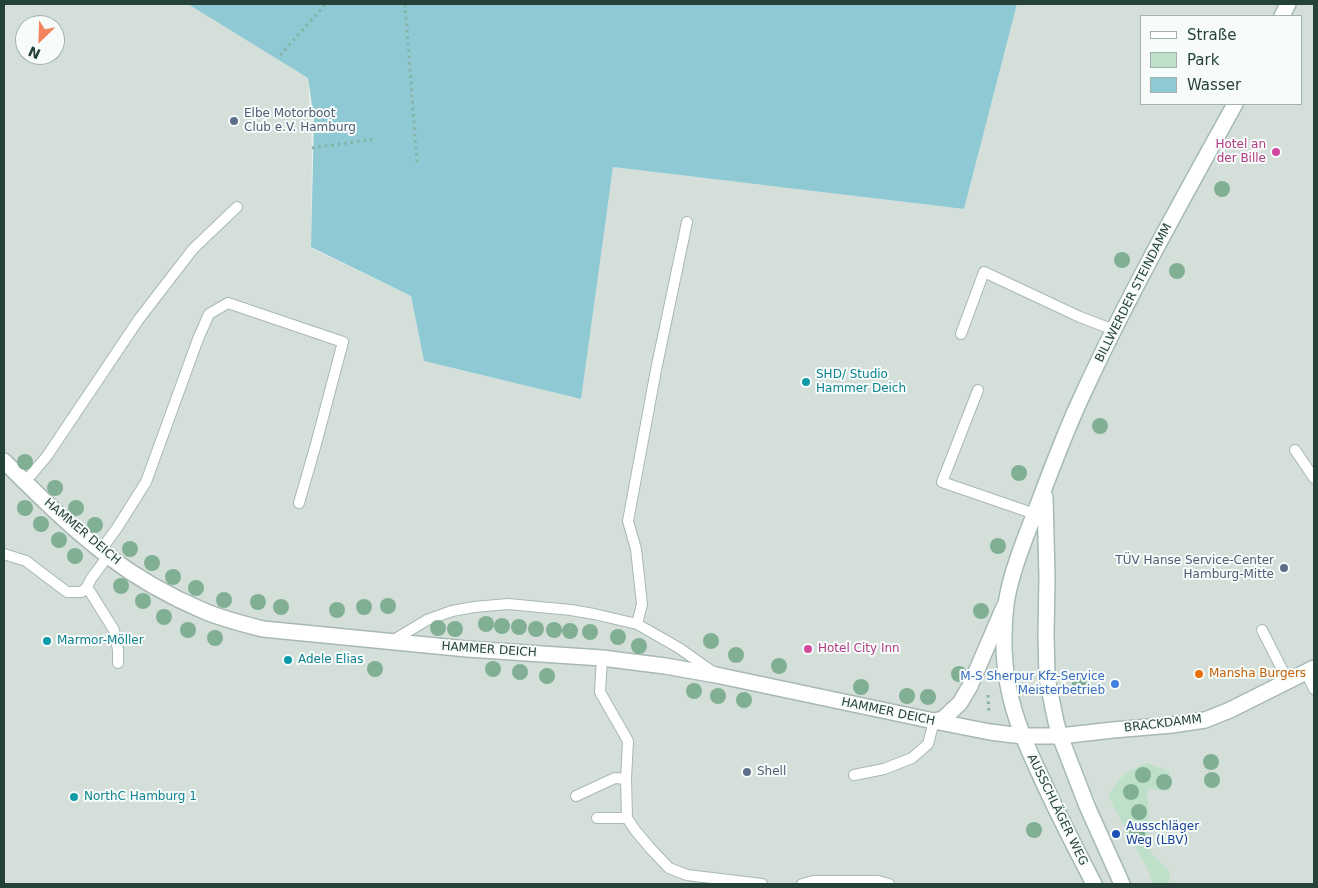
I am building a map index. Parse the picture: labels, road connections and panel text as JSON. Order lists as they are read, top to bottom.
{
  "streets": {
    "street": [
      "BILLWERDER STEINDAMM",
      "HAMMER DEICH",
      "BRACKDAMM",
      "AUSSCHLÄGER WEG"
    ]
  },
  "crossings": [
    ["BILLWERDER STEINDAMM", "HAMMER DEICH"],
    ["BILLWERDER STEINDAMM", "BRACKDAMM"],
    ["BILLWERDER STEINDAMM", "AUSSCHLÄGER WEG"],
    ["HAMMER DEICH", "BRACKDAMM"],
    ["HAMMER DEICH", "AUSSCHLÄGER WEG"],
    ["BRACKDAMM", "AUSSCHLÄGER WEG"]
  ],
  "places": [
    "Elbe Motorboot Club e.V. Hamburg",
    "Hotel an der Bille",
    "SHD/ Studio Hammer Deich",
    "TÜV Hanse Service-Center Hamburg-Mitte",
    "Marmor-Möller",
    "Hotel City Inn",
    "Adele Elias",
    "Mansha Burgers",
    "M-S Sherpur Kfz-Service Meisterbetrieb",
    "Shell",
    "NorthC Hamburg 1",
    "Ausschläger Weg (LBV)"
  ],
  "legend": ["Straße", "Park", "Wasser"],
  "north": "bottom left"
}
